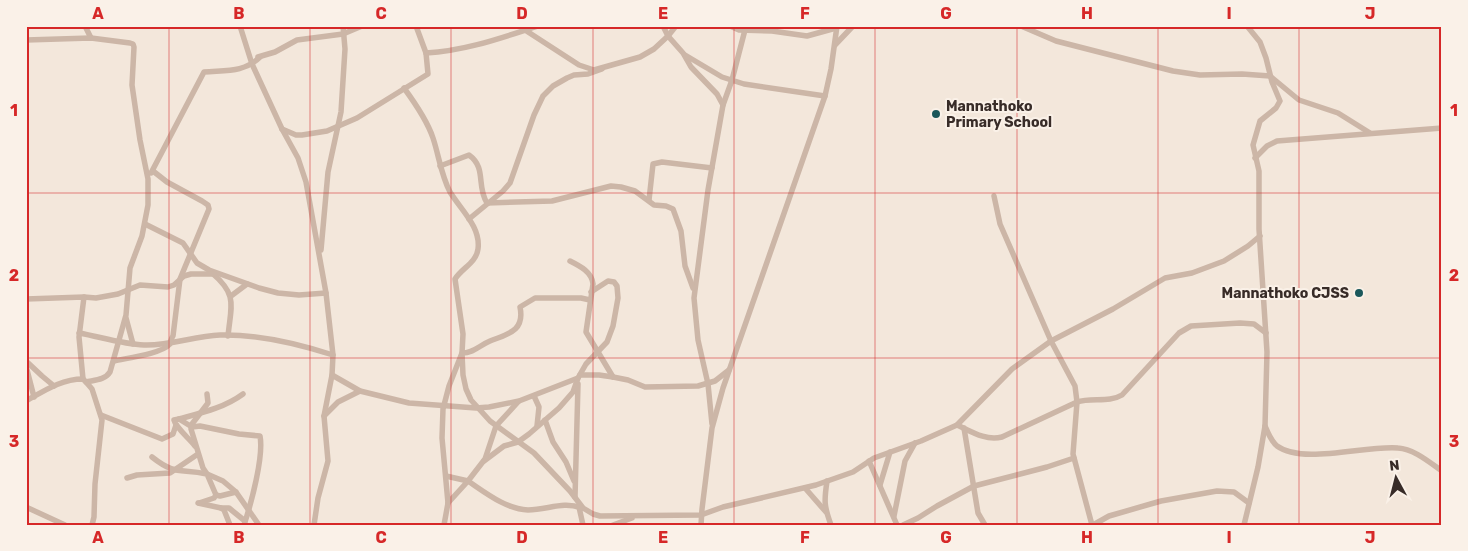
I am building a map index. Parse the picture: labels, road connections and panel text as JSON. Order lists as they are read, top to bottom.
{
  "places": ["Mannathoko Primary School", "Mannathoko CJSS"],
  "north": "top",
  "grid": {
    "columns": [
      "A",
      "B",
      "C",
      "D",
      "E",
      "F",
      "G",
      "H",
      "I",
      "J"
    ],
    "rows": ["1", "2", "3"]
  }
}
